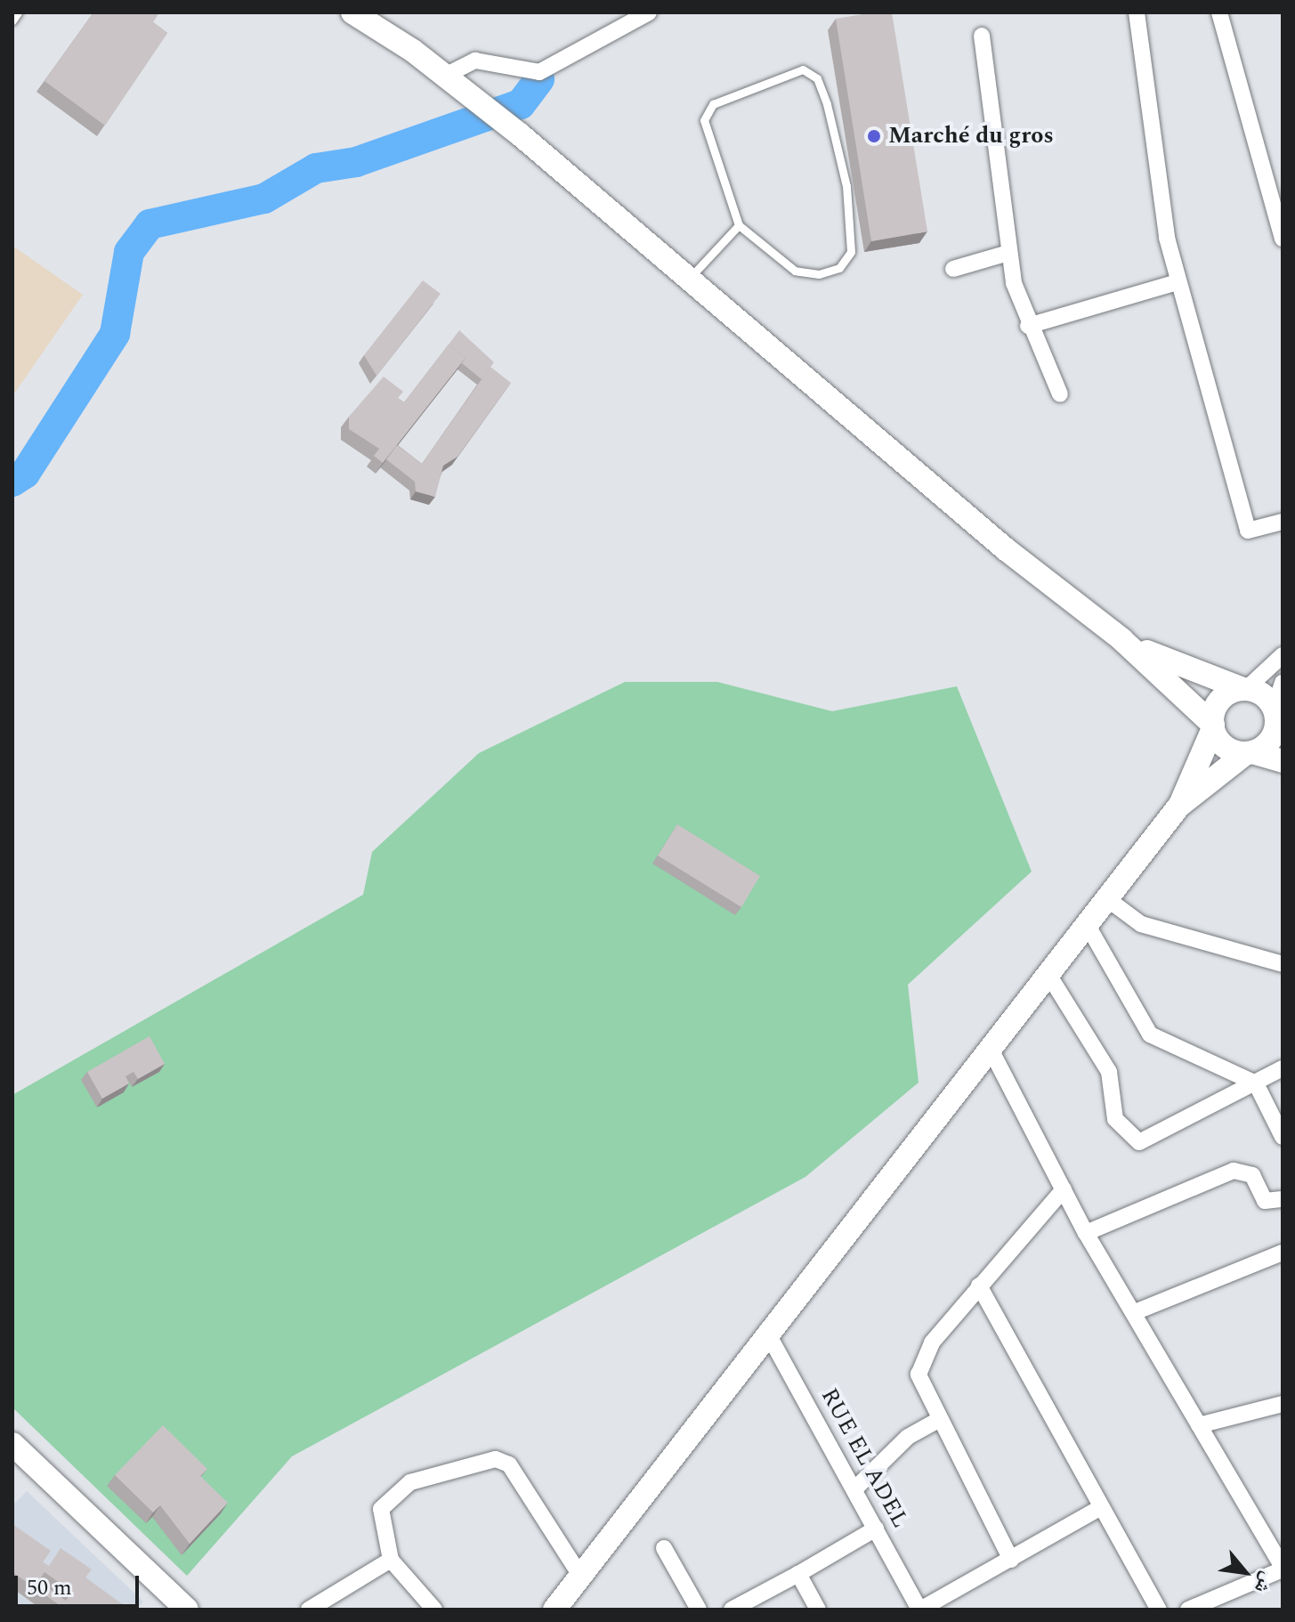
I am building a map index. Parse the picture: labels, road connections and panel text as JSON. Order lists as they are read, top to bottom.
{
  "streets": {
    "street": ["RUE EL ADEL"]
  },
  "places": ["Marché du gros"],
  "scale_bar": "50 m",
  "north": "bottom right"
}
